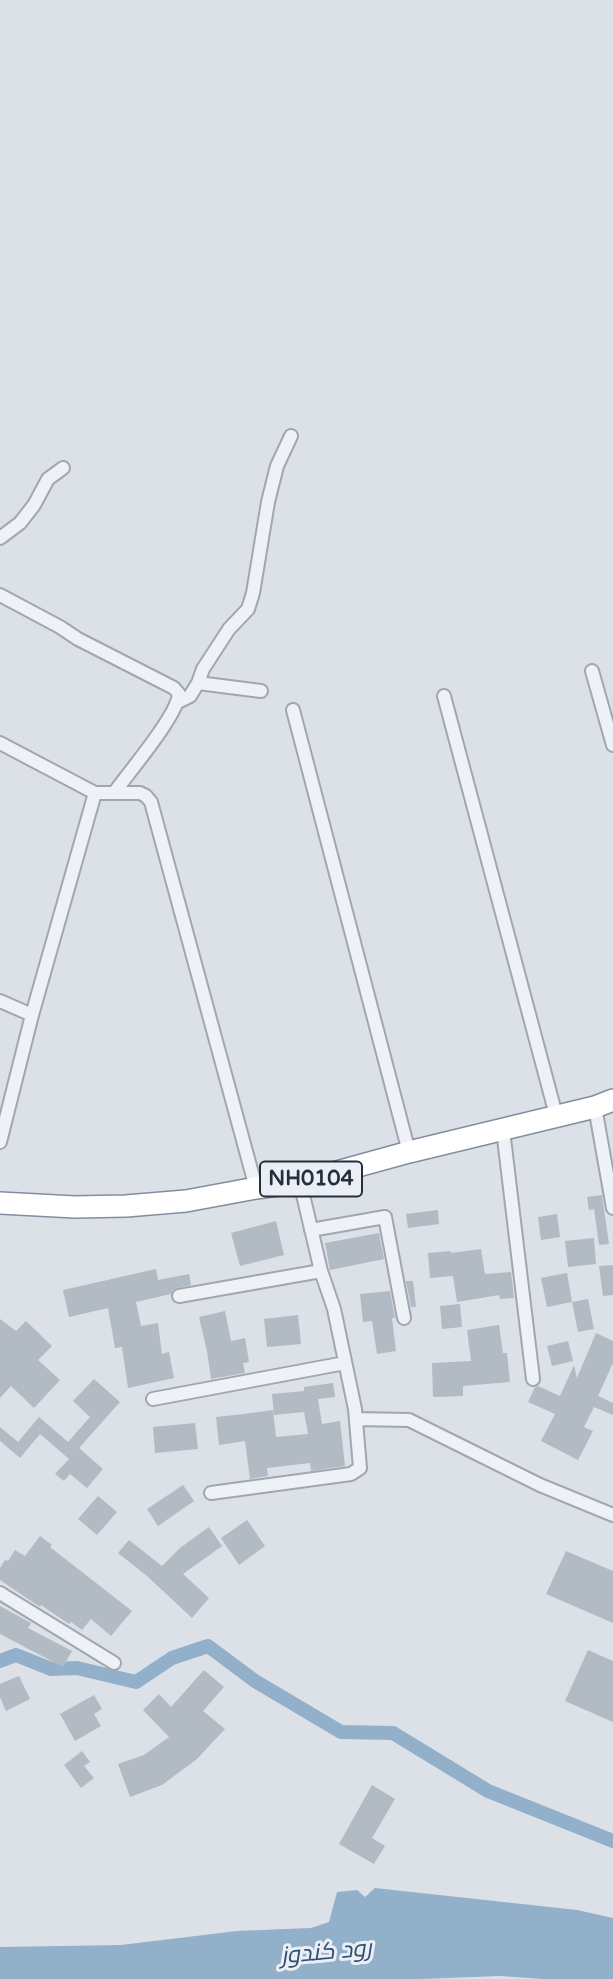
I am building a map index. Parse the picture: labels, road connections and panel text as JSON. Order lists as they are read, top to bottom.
{
  "streets": {
    "highway": ["NH0104"]
  },
  "water": ["رود کندوز"]
}
